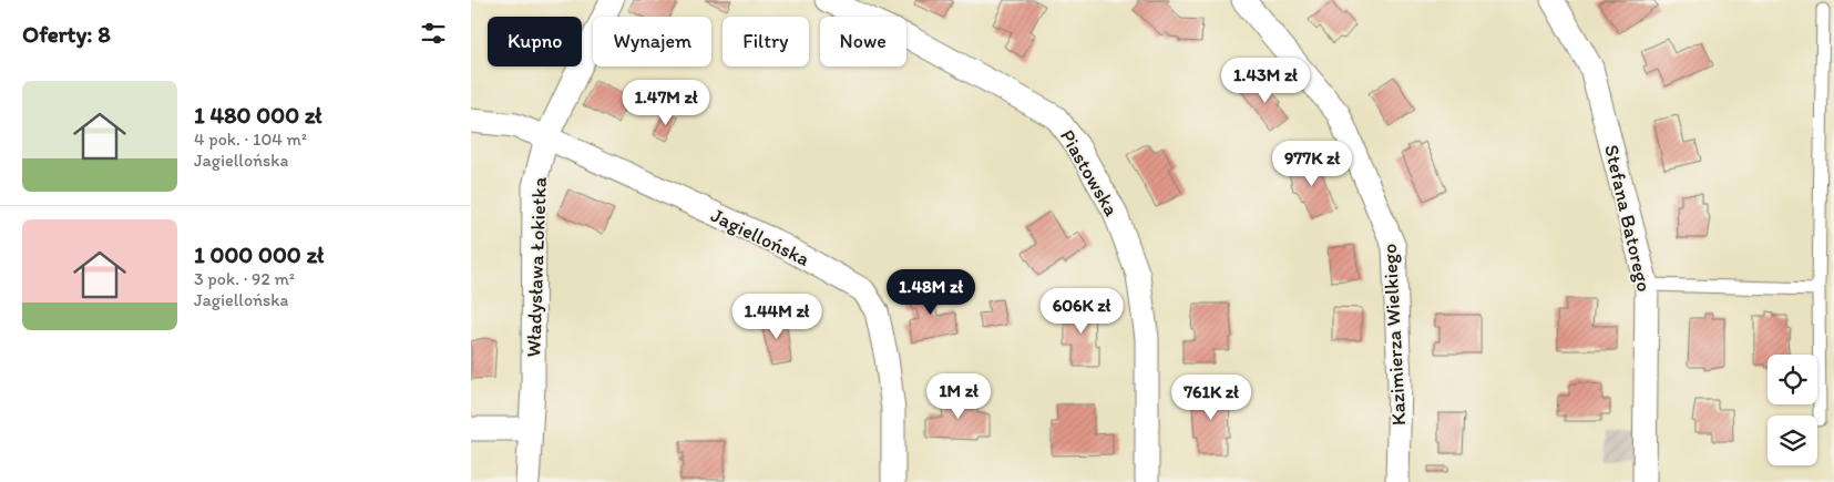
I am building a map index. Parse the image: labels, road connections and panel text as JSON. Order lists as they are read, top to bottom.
{
  "streets": {
    "street": [
      "Piastowska",
      "Stefana Batorego",
      "Jagiellońska",
      "Władysława Łokietka",
      "Kazimierza Wielkiego"
    ]
  },
  "crossings": [
    ["Jagiellońska", "Władysława Łokietka"]
  ],
  "page": {
    "heading": "Oferty: 8",
    "chip": [
      "Kupno",
      "Wynajem",
      "Filtry",
      "Nowe"
    ],
    "price": [
      "1.43M zł",
      "1.47M zł",
      "977K zł",
      "1.48M zł",
      "606K zł",
      "1.44M zł",
      "1M zł",
      "761K zł"
    ],
    "list": [
      {
        "name": "1 480 000 zł",
        "note": "4 pok. · 104 m² · Jagiellońska"
      },
      {
        "name": "1 000 000 zł",
        "note": "3 pok. · 92 m² · Jagiellońska"
      }
    ]
  }
}
